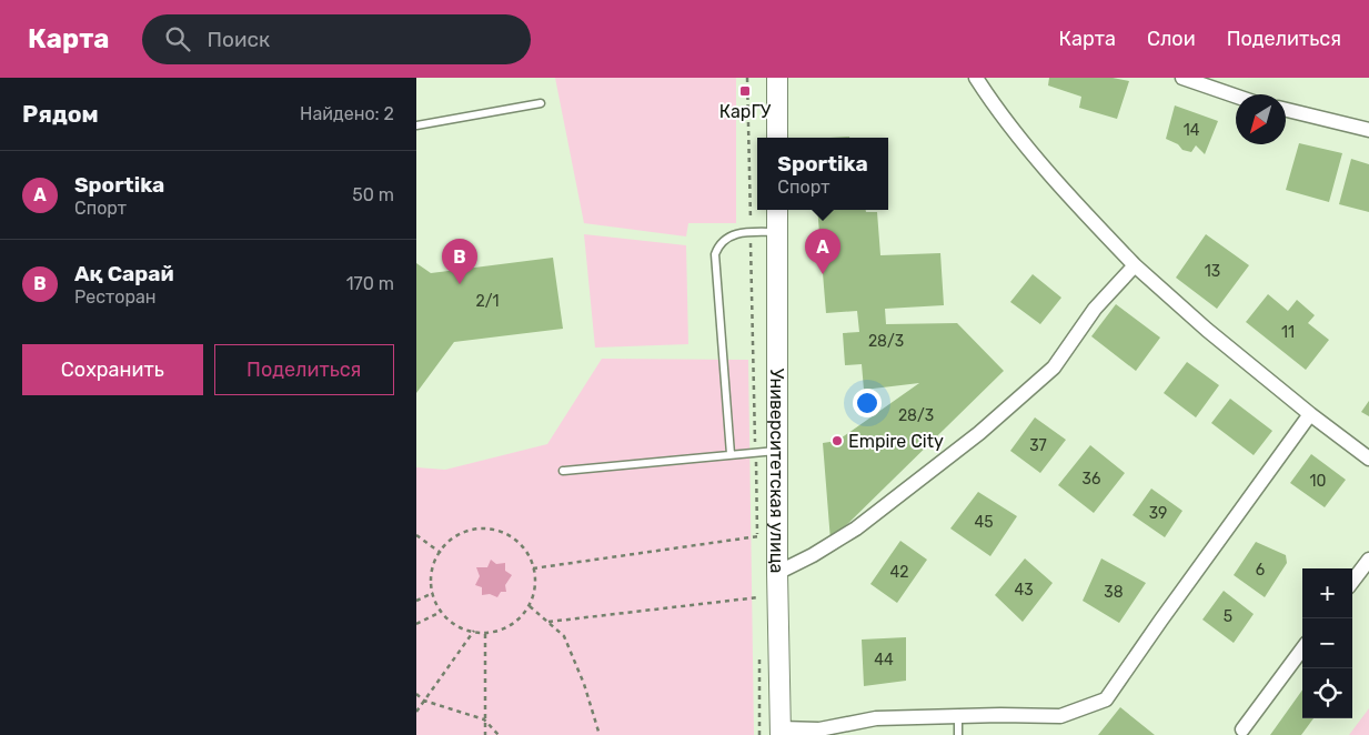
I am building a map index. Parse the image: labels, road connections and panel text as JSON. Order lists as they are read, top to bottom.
{
  "streets": {
    "main road": ["Университетская улица"]
  },
  "places": {
    "transit": ["КарГУ"],
    "other": ["Empire City"]
  },
  "house_numbers": [
    "14",
    "13",
    "2/1",
    "11",
    "28/3",
    "28/3",
    "37",
    "36",
    "10",
    "39",
    "45",
    "6",
    "42",
    "43",
    "38",
    "5",
    "44"
  ],
  "north": "bottom left",
  "page": {
    "header": "Карта",
    "search": "Поиск",
    "nav": ["Карта", "Слои", "Поделиться"],
    "heading": ["Рядом", "Найдено: 2"],
    "popup": ["Sportika", "Спорт"],
    "list": [
      {
        "mark": "A",
        "name": "Sportika",
        "note": "Спорт",
        "value": "50 m"
      },
      {
        "mark": "B",
        "name": "Ақ Сарай",
        "note": "Ресторан",
        "value": "170 m"
      }
    ],
    "pins": ["A", "B"],
    "buttons": ["Сохранить", "Поделиться"],
    "map_buttons": ["+", "−"]
  }
}
